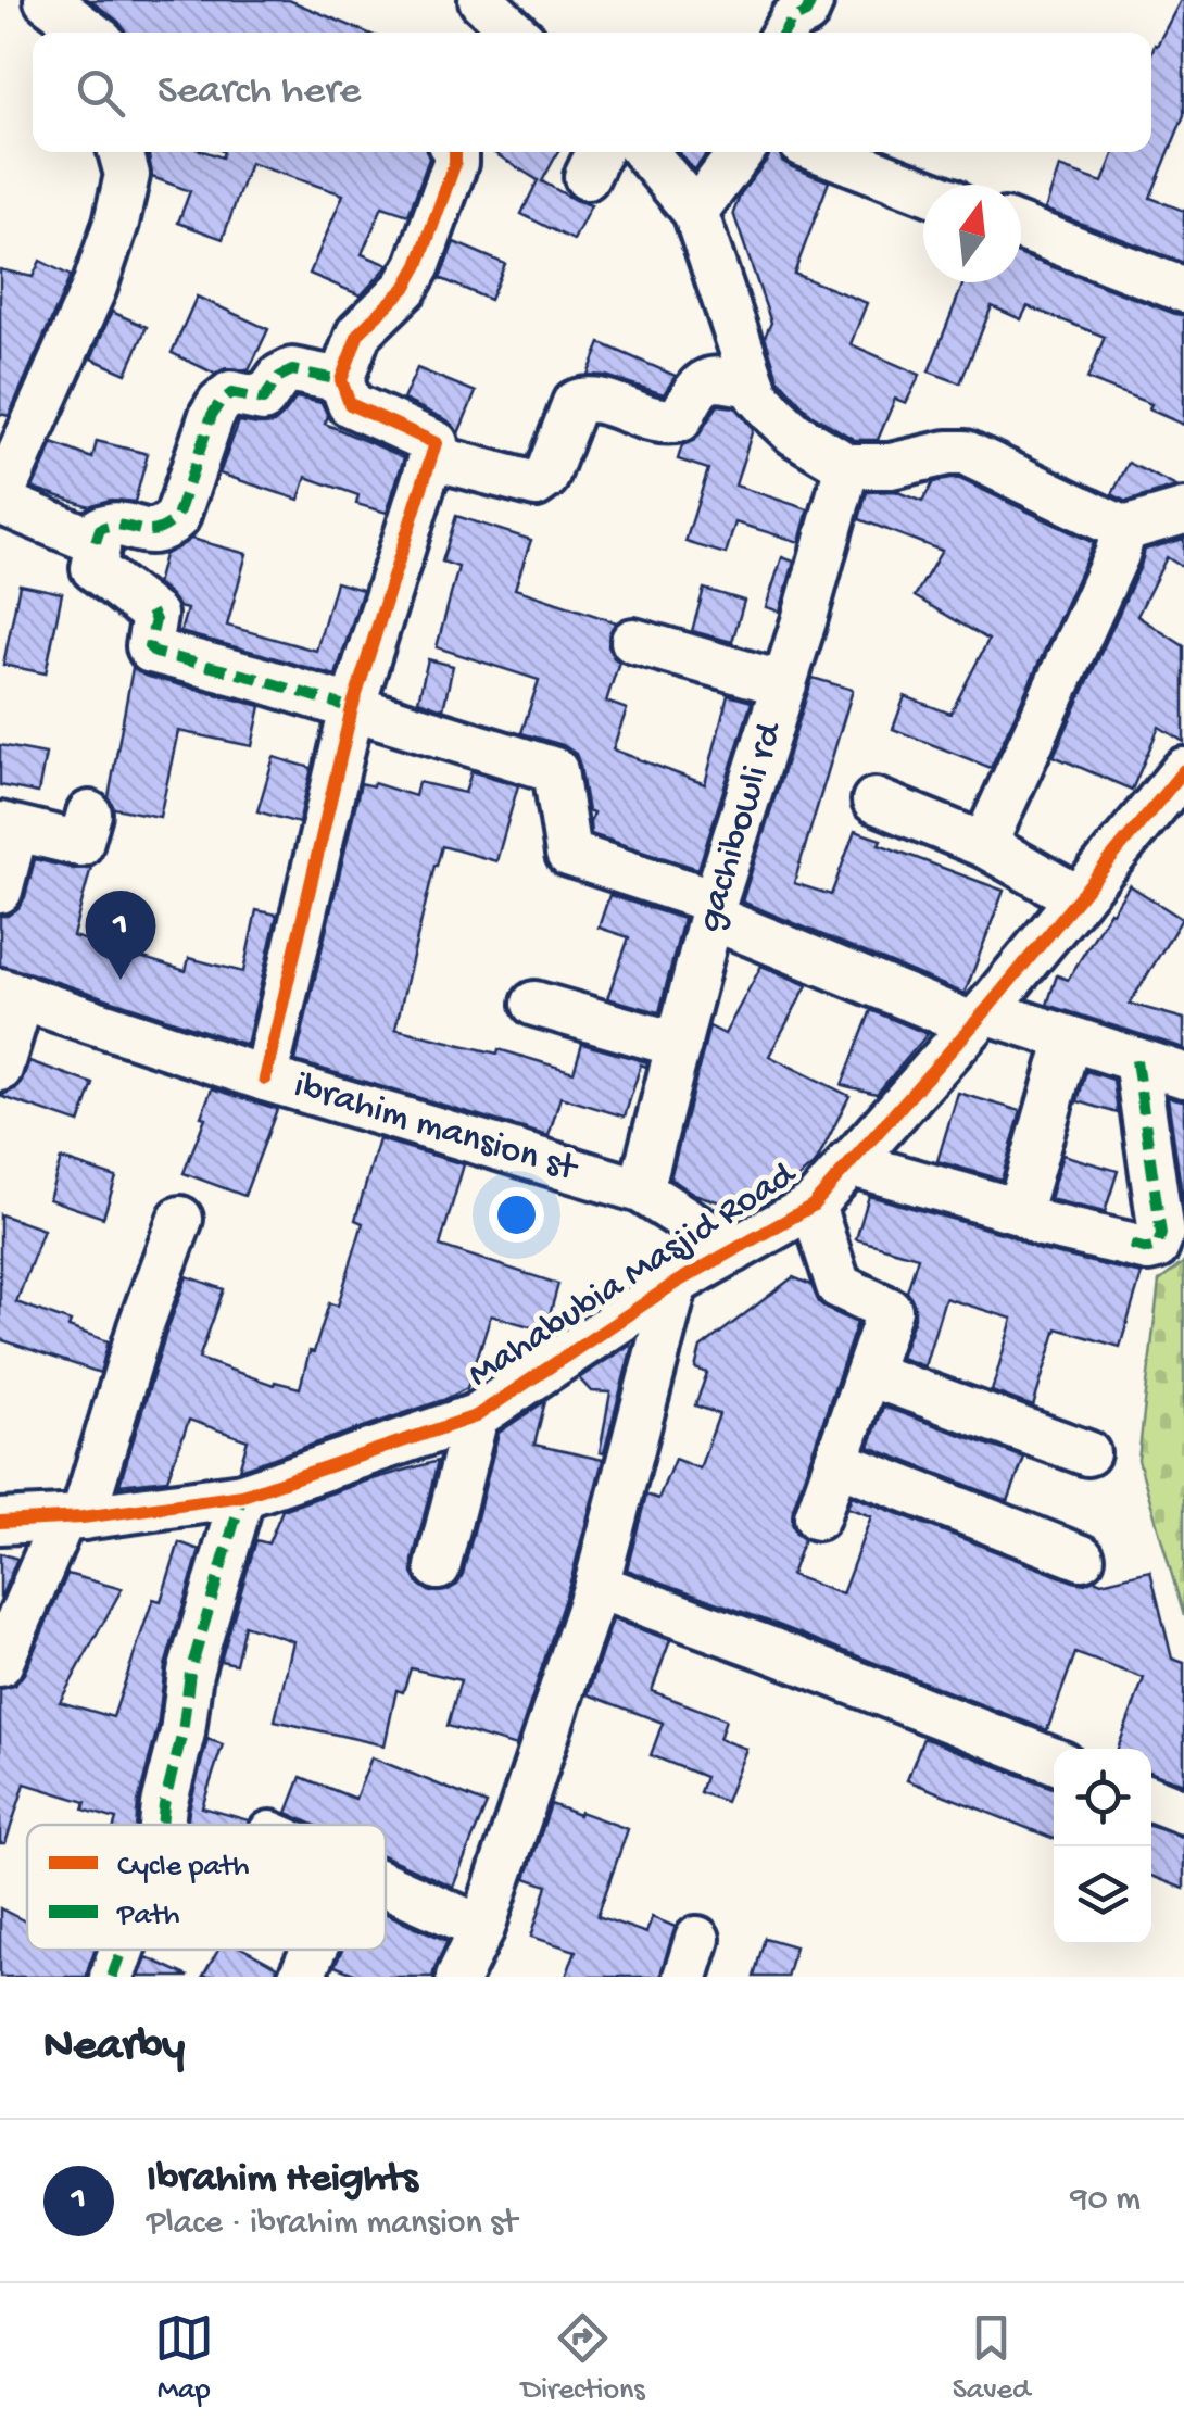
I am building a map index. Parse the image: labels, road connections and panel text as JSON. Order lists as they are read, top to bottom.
{
  "streets": {
    "street": ["gachibowli rd", "ibrahim mansion st", "Mahabubia Masjid Road"]
  },
  "crossings": [
    ["gachibowli rd", "ibrahim mansion st"],
    ["ibrahim mansion st", "Mahabubia Masjid Road"]
  ],
  "legend": ["Cycle path", "Path"],
  "north": "top",
  "page": {
    "search": "Search here",
    "pins": "1",
    "heading": "Nearby",
    "list": [
      {
        "mark": "1",
        "name": "Ibrahim Heights",
        "note": "Place · ibrahim mansion st",
        "value": "90 m"
      }
    ],
    "nav": ["Map", "Directions", "Saved"]
  }
}
